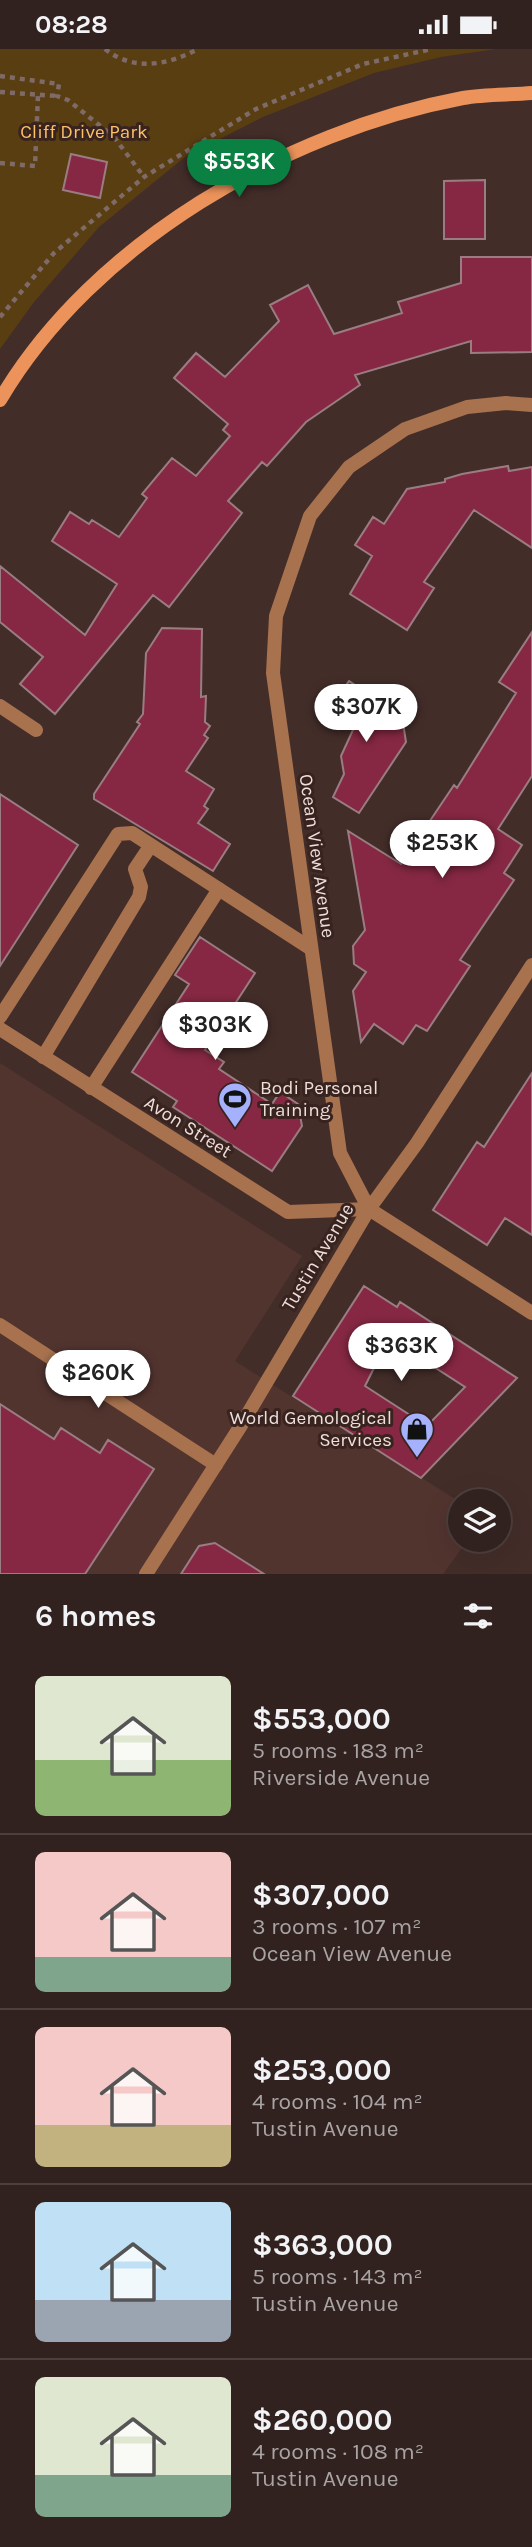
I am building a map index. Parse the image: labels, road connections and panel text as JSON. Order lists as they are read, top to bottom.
{
  "streets": {
    "street": ["Ocean View Avenue", "Avon Street", "Tustin Avenue"]
  },
  "crossings": [
    ["Ocean View Avenue", "Avon Street"],
    ["Ocean View Avenue", "Tustin Avenue"],
    ["Avon Street", "Tustin Avenue"]
  ],
  "parks": ["Cliff Drive Park"],
  "places": {
    "sports": ["Bodi Personal Training"],
    "shop": ["World Gemological Services"]
  },
  "page": {
    "status": "08:28",
    "price": [
      "$553K",
      "$307K",
      "$253K",
      "$303K",
      "$363K",
      "$260K"
    ],
    "heading": "6 homes",
    "list": [
      {
        "name": "$553,000",
        "note": "5 rooms · 183 m² · Riverside Avenue"
      },
      {
        "name": "$307,000",
        "note": "3 rooms · 107 m² · Ocean View Avenue"
      },
      {
        "name": "$253,000",
        "note": "4 rooms · 104 m² · Tustin Avenue"
      },
      {
        "name": "$363,000",
        "note": "5 rooms · 143 m² · Tustin Avenue"
      },
      {
        "name": "$260,000",
        "note": "4 rooms · 108 m² · Tustin Avenue"
      }
    ]
  }
}
